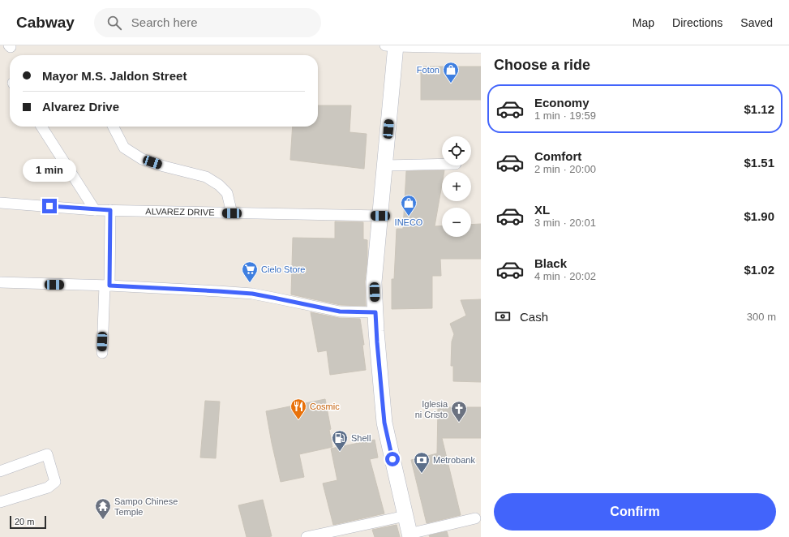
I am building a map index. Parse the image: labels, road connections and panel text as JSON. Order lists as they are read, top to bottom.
{
  "streets": {
    "street": ["ALVAREZ DRIVE"]
  },
  "places": {
    "shop": ["Foton", "INECO"],
    "supermarket": ["Cielo Store"],
    "restaurant": ["Cosmic"],
    "church": ["Iglesia ni Cristo"],
    "fuel station": ["Shell"],
    "bank": ["Metrobank"],
    "temple": ["Sampo Chinese Temple"]
  },
  "scale_bar": "20 m",
  "page": {
    "header": "Cabway",
    "search": "Search here",
    "nav": ["Map", "Directions", "Saved"],
    "heading": "Choose a ride",
    "banner": ["Mayor M.S. Jaldon Street", "Alvarez Drive"],
    "list": [
      {
        "name": "Economy",
        "note": "1 min · 19:59",
        "value": "$1.12"
      },
      {
        "name": "Comfort",
        "note": "2 min · 20:00",
        "value": "$1.51"
      },
      {
        "name": "XL",
        "note": "3 min · 20:01",
        "value": "$1.90"
      },
      {
        "name": "Black",
        "note": "4 min · 20:02",
        "value": "$1.02"
      }
    ],
    "map_buttons": ["+", "−"],
    "bubble": "1 min",
    "pay": ["Cash", "300 m"],
    "buttons": "Confirm",
    "scale": "20 m"
  }
}
